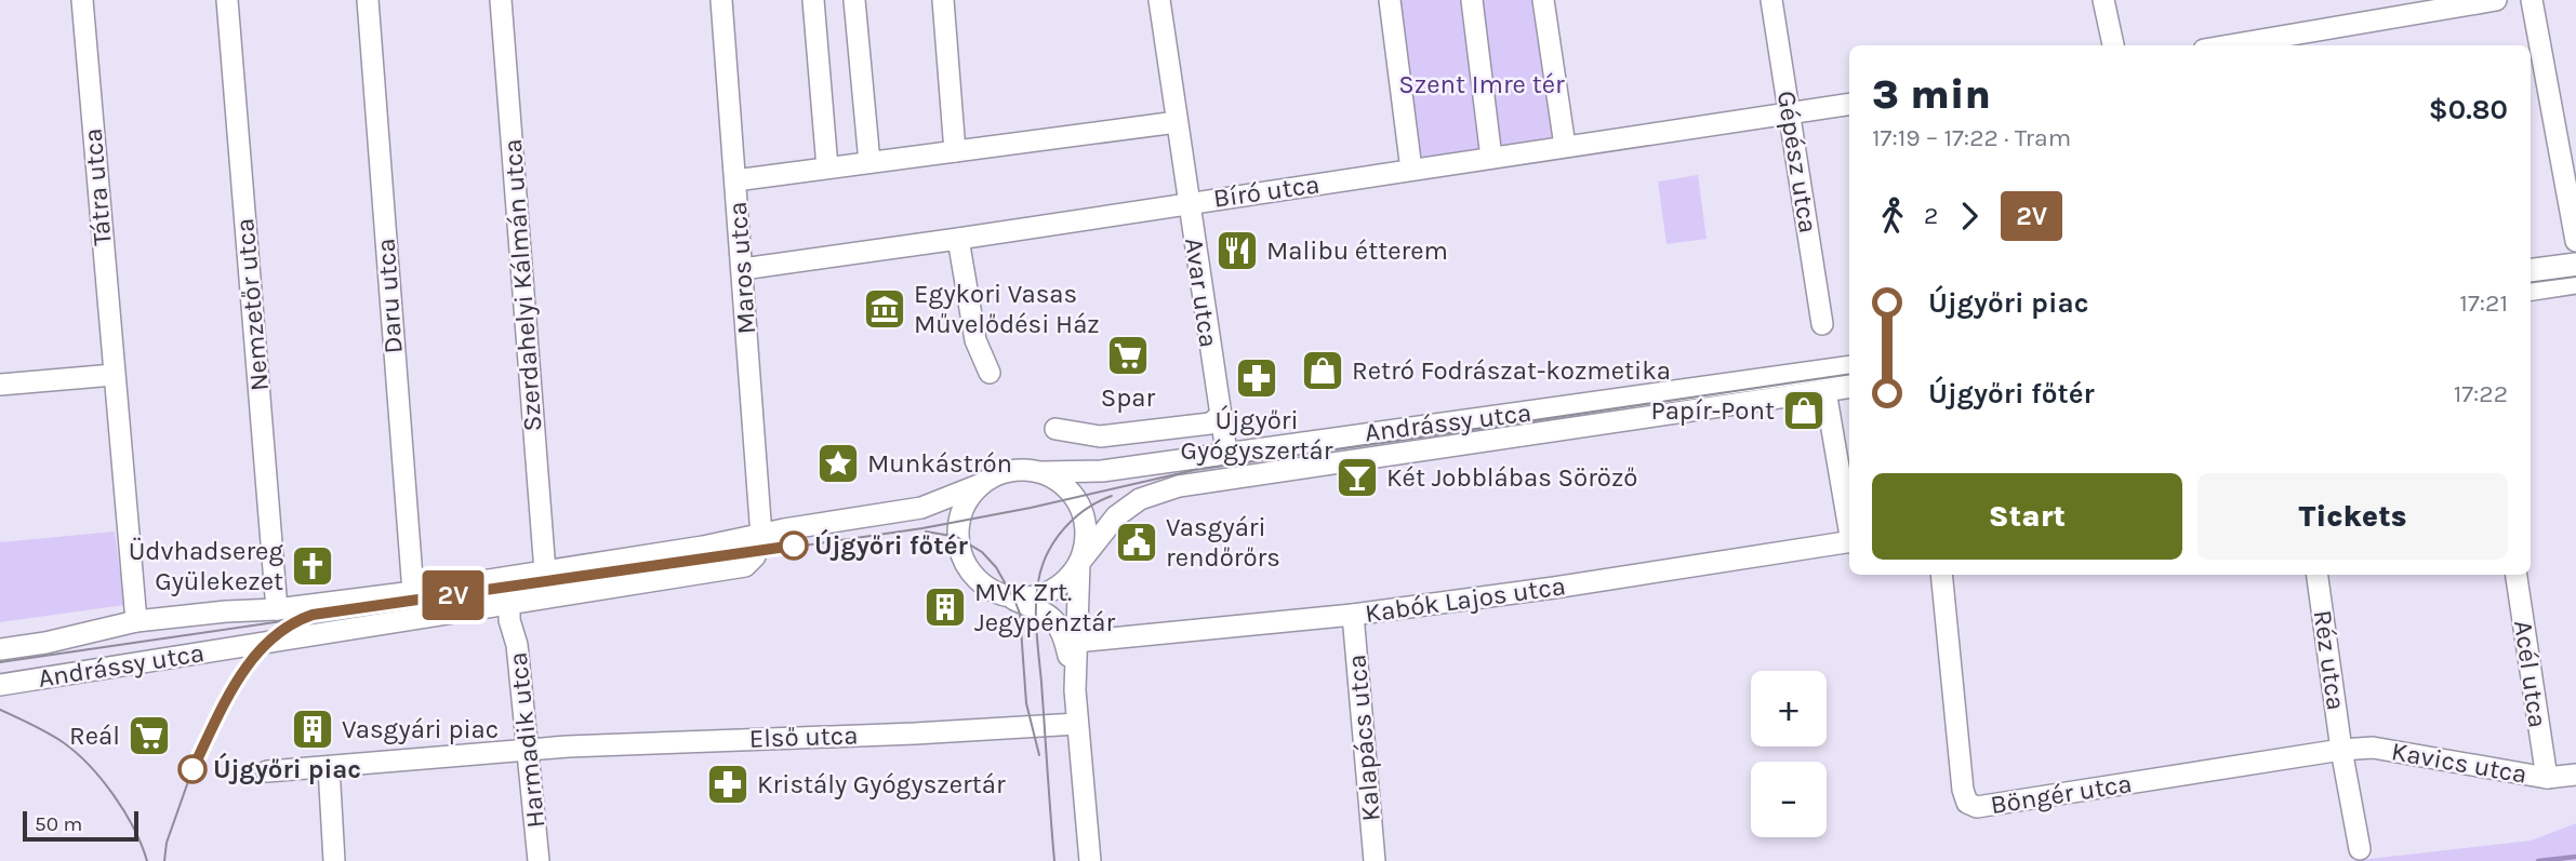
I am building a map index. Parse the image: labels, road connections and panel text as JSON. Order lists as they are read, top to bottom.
{
  "streets": {
    "street": [
      "Gépész utca",
      "Tátra utca",
      "Bíró utca",
      "Maros utca",
      "Szerdahelyi Kálmán utca",
      "Avar utca",
      "Daru utca",
      "Nemzetőr utca",
      "Andrássy utca",
      "Kabók Lajos utca",
      "Réz utca",
      "Acél utca",
      "Első utca",
      "Kalapács utca",
      "Harmadik utca",
      "Kavics utca",
      "Böngér utca"
    ]
  },
  "crossings": [
    ["Gépész utca", "Bíró utca"],
    ["Tátra utca", "Andrássy utca"],
    ["Bíró utca", "Maros utca"],
    ["Bíró utca", "Avar utca"],
    ["Maros utca", "Andrássy utca"],
    ["Szerdahelyi Kálmán utca", "Andrássy utca"],
    ["Avar utca", "Andrássy utca"],
    ["Daru utca", "Andrássy utca"],
    ["Nemzetőr utca", "Andrássy utca"],
    ["Andrássy utca", "Harmadik utca"],
    ["Kabók Lajos utca", "Kalapács utca"],
    ["Réz utca", "Kavics utca"],
    ["Réz utca", "Böngér utca"],
    ["Acél utca", "Kavics utca"],
    ["Első utca", "Harmadik utca"],
    ["Kavics utca", "Böngér utca"]
  ],
  "parks": ["Szent Imre tér"],
  "places": {
    "restaurant": ["Malibu étterem"],
    "museum": ["Egykori Vasas Művelődési Ház"],
    "supermarket": ["Spar", "Reál"],
    "shop": ["Retró Fodrászat-kozmetika", "Papír-Pont"],
    "pharmacy": ["Újgyőri Gyógyszertár", "Kristály Gyógyszertár"],
    "place": ["Munkástrón"],
    "bar": ["Két Jobblábas Söröző"],
    "public building": ["Vasgyári rendőrőrs"],
    "other": ["Újgyőri főtér", "Újgyőri piac"],
    "church": ["Üdvhadsereg Gyülekezet"],
    "building": ["MVK Zrt. Jegypénztár", "Vasgyári piac"]
  },
  "lines": ["tram line 2V"],
  "scale_bar": "50 m",
  "page": {
    "on_map": "2V",
    "heading": ["3 min", "17:19 – 17:22 · Tram", "$0.80"],
    "legs": ["2", "2V"],
    "list": [
      {
        "name": "Újgyőri piac",
        "value": "17:21"
      },
      {
        "name": "Újgyőri főtér",
        "value": "17:22"
      }
    ],
    "buttons": ["Start", "Tickets"],
    "map_buttons": ["+", "−"],
    "scale": "50 m"
  }
}
